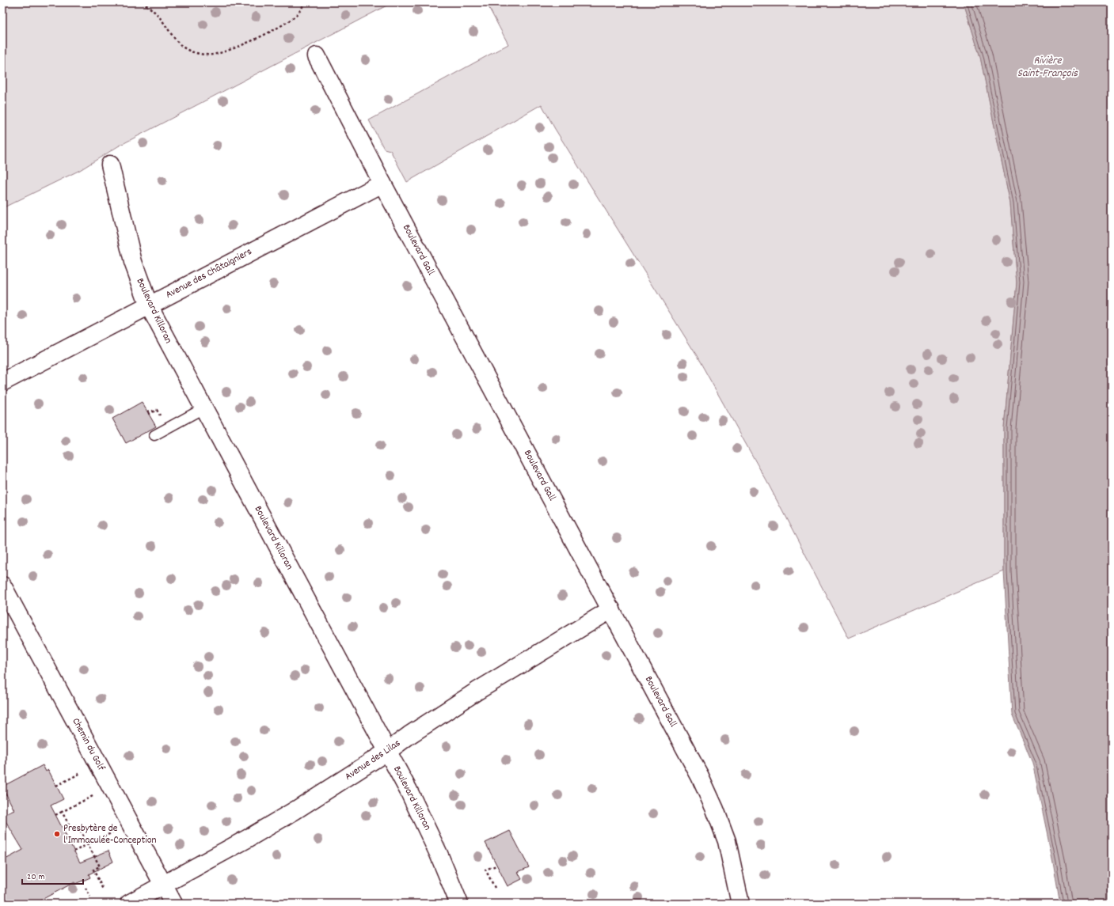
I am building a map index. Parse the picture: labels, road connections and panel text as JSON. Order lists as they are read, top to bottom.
{
  "streets": {
    "street": [
      "Boulevard Gall",
      "Avenue des Châtaigniers",
      "Boulevard Killoran",
      "Chemin du Golf",
      "Avenue des Lilas"
    ]
  },
  "crossings": [
    ["Boulevard Gall", "Avenue des Châtaigniers"],
    ["Boulevard Gall", "Avenue des Lilas"],
    ["Avenue des Châtaigniers", "Boulevard Killoran"],
    ["Boulevard Killoran", "Avenue des Lilas"],
    ["Chemin du Golf", "Avenue des Lilas"]
  ],
  "water": ["Rivière Saint-François"],
  "places": ["Presbytère de l'Immaculée-Conception"],
  "scale_bar": "20 m"
}
